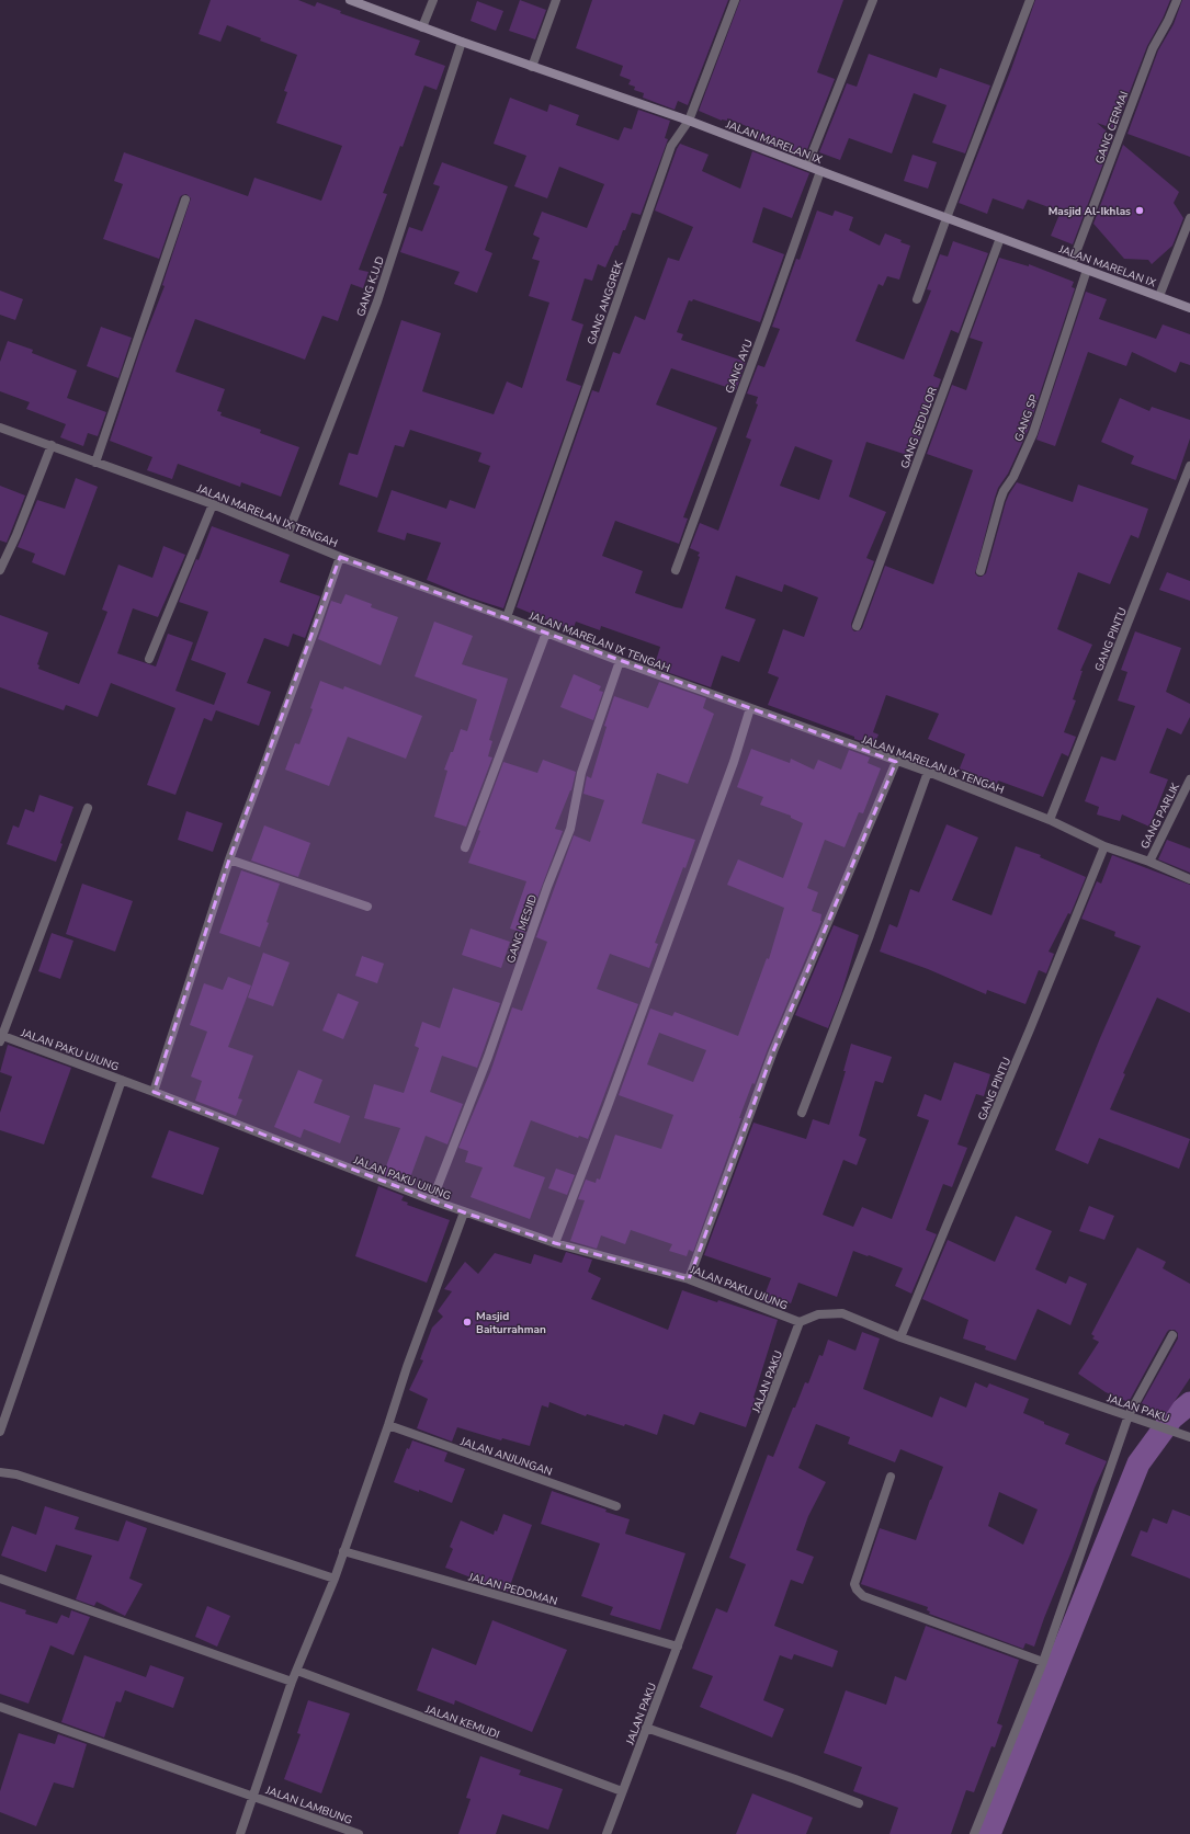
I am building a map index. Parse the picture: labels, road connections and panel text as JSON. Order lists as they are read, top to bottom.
{
  "streets": {
    "main road": ["JALAN MARELAN IX"],
    "street": [
      "GANG CERMAI",
      "GANG K.U.D",
      "GANG ANGGREK",
      "GANG AYU",
      "GANG SP",
      "GANG SEDULOR",
      "JALAN MARELAN IX TENGAH",
      "GANG PINTU",
      "GANG PARLIK",
      "GANG MESJID",
      "JALAN PAKU UJUNG",
      "JALAN PAKU",
      "JALAN ANJUNGAN",
      "JALAN PEDOMAN",
      "JALAN KEMUDI",
      "JALAN LAMBUNG"
    ]
  },
  "crossings": [
    ["GANG CERMAI", "JALAN MARELAN IX"],
    ["JALAN MARELAN IX", "GANG K.U.D"],
    ["JALAN MARELAN IX", "GANG ANGGREK"],
    ["JALAN MARELAN IX", "GANG AYU"],
    ["JALAN MARELAN IX", "GANG SP"],
    ["JALAN MARELAN IX", "GANG SEDULOR"],
    ["GANG K.U.D", "JALAN MARELAN IX TENGAH"],
    ["GANG ANGGREK", "JALAN MARELAN IX TENGAH"],
    ["JALAN MARELAN IX TENGAH", "GANG PINTU"],
    ["JALAN MARELAN IX TENGAH", "GANG PARLIK"],
    ["JALAN MARELAN IX TENGAH", "GANG MESJID"],
    ["GANG PINTU", "JALAN PAKU"],
    ["GANG MESJID", "JALAN PAKU UJUNG"],
    ["JALAN PAKU UJUNG", "JALAN PAKU"],
    ["JALAN PAKU", "JALAN PEDOMAN"],
    ["JALAN PAKU", "JALAN KEMUDI"]
  ],
  "places": ["Masjid Al-Ikhlas", "Masjid Baiturrahman"]
}
